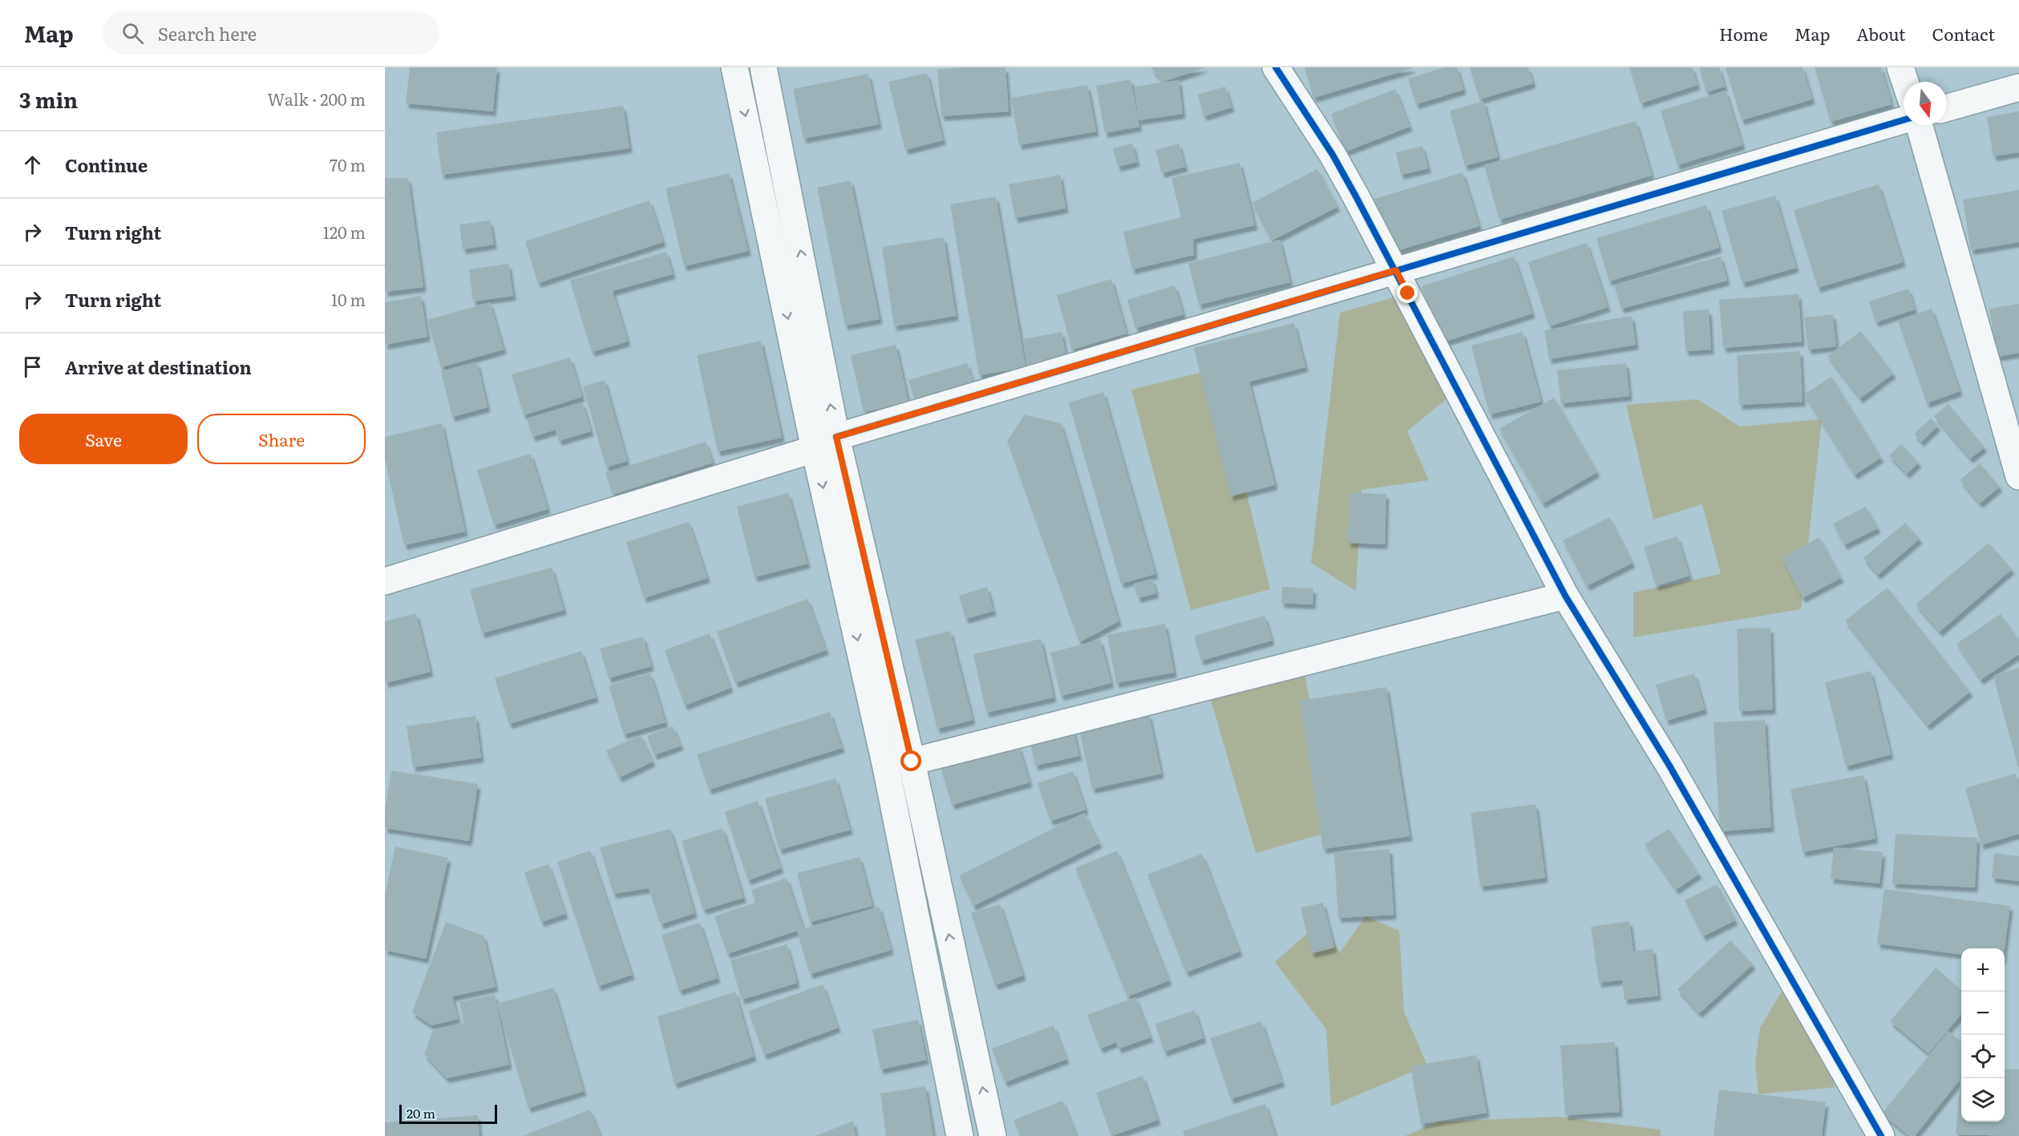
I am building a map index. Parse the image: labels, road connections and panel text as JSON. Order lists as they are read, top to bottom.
{
  "scale_bar": "20 m",
  "north": "bottom",
  "page": {
    "header": "Map",
    "search": "Search here",
    "nav": [
      "Home",
      "Map",
      "About",
      "Contact"
    ],
    "heading": ["3 min", "Walk · 200 m"],
    "list": [
      ["Continue", "70 m"],
      ["Turn right", "120 m"],
      ["Turn right", "10 m"],
      "Arrive at destination"
    ],
    "buttons": ["Save", "Share"],
    "map_buttons": ["+", "−"],
    "scale": "20 m"
  }
}
